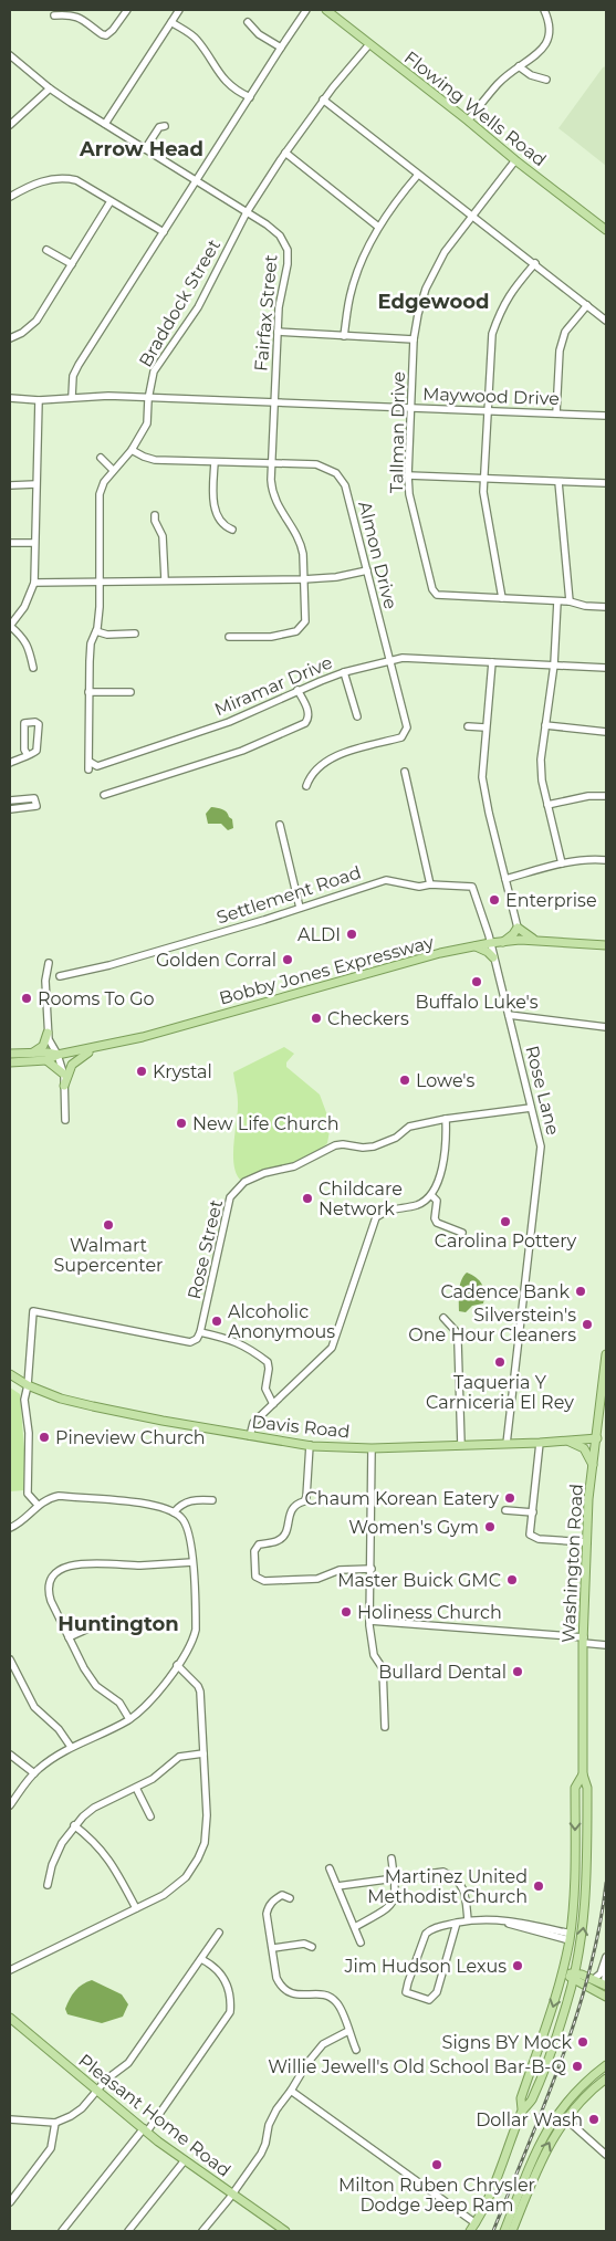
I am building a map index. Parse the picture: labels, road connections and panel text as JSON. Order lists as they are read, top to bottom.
{
  "streets": {
    "main road": [
      "Flowing Wells Road",
      "Bobby Jones Expressway",
      "Davis Road",
      "Washington Road",
      "Pleasant Home Road"
    ],
    "street": [
      "Braddock Street",
      "Fairfax Street",
      "Maywood Drive",
      "Tallman Drive",
      "Almon Drive",
      "Miramar Drive",
      "Settlement Road",
      "Rose Lane",
      "Rose Street"
    ]
  },
  "crossings": [
    ["Flowing Wells Road", "Braddock Street"],
    ["Flowing Wells Road", "Tallman Drive"],
    ["Braddock Street", "Fairfax Street"],
    ["Braddock Street", "Maywood Drive"],
    ["Braddock Street", "Almon Drive"],
    ["Braddock Street", "Miramar Drive"],
    ["Fairfax Street", "Maywood Drive"],
    ["Fairfax Street", "Almon Drive"],
    ["Maywood Drive", "Tallman Drive"],
    ["Almon Drive", "Miramar Drive"],
    ["Settlement Road", "Bobby Jones Expressway"],
    ["Settlement Road", "Rose Lane"],
    ["Bobby Jones Expressway", "Rose Lane"],
    ["Rose Lane", "Rose Street"],
    ["Rose Lane", "Davis Road"],
    ["Davis Road", "Washington Road"]
  ],
  "districts": ["Arrow Head", "Edgewood", "Huntington"],
  "places": [
    "Enterprise",
    "ALDI",
    "Golden Corral",
    "Buffalo Luke's",
    "Rooms To Go",
    "Checkers",
    "Krystal",
    "Lowe's",
    "New Life Church",
    "Childcare Network",
    "Carolina Pottery",
    "Walmart Supercenter",
    "Cadence Bank",
    "Alcoholic Anonymous",
    "Silverstein's One Hour Cleaners",
    "Taqueria Y Carniceria El Rey",
    "Pineview Church",
    "Chaum Korean Eatery",
    "Women's Gym",
    "Master Buick GMC",
    "Holiness Church",
    "Bullard Dental",
    "Martinez United Methodist Church",
    "Jim Hudson Lexus",
    "Signs BY Mock",
    "Willie Jewell's Old School Bar-B-Q",
    "Dollar Wash",
    "Milton Ruben Chrysler Dodge Jeep Ram"
  ]
}
